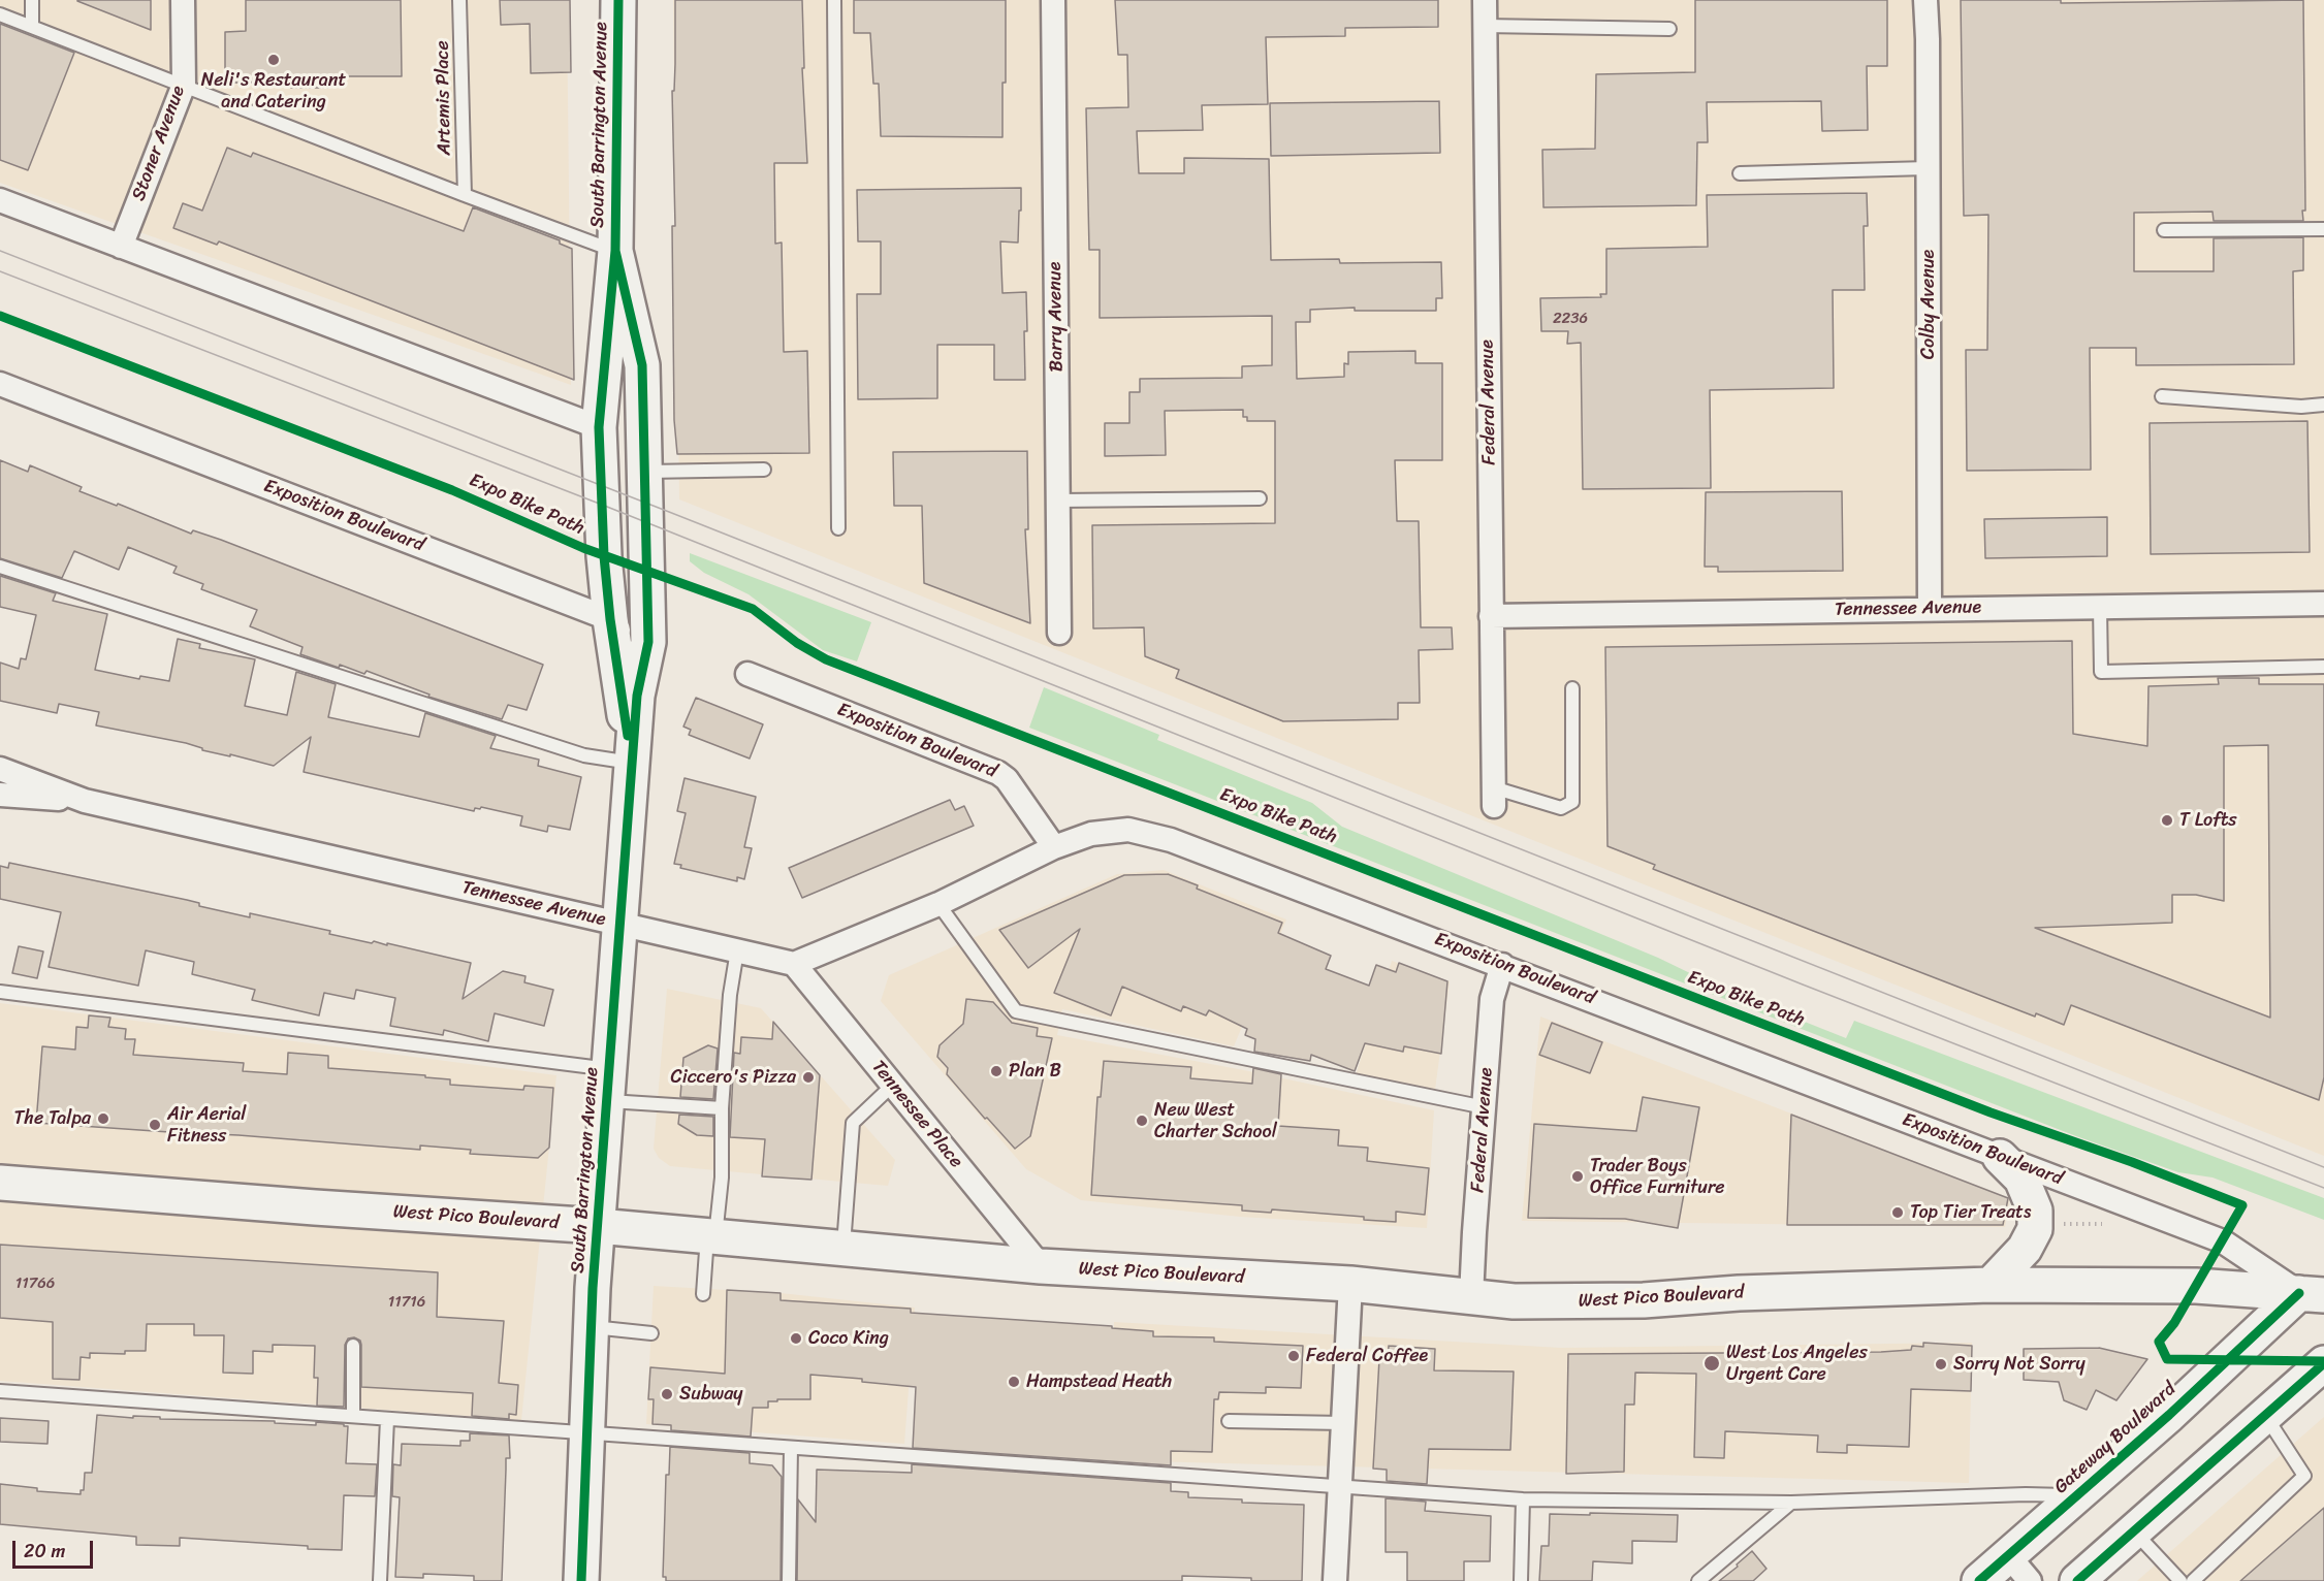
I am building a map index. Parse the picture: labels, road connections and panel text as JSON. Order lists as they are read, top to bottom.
{
  "streets": {
    "main road": ["South Barrington Avenue", "West Pico Boulevard", "Gateway Boulevard"],
    "street": [
      "Stoner Avenue",
      "Colby Avenue",
      "Barry Avenue",
      "Federal Avenue",
      "Exposition Boulevard",
      "Tennessee Avenue",
      "Tennessee Place"
    ],
    "lane": ["Artemis Place"],
    "cycle path": ["Expo Bike Path"]
  },
  "crossings": [
    ["South Barrington Avenue", "Exposition Boulevard"],
    ["South Barrington Avenue", "Tennessee Avenue"],
    ["South Barrington Avenue", "West Pico Boulevard"],
    ["Colby Avenue", "Tennessee Avenue"],
    ["Federal Avenue", "Exposition Boulevard"],
    ["Federal Avenue", "Tennessee Avenue"],
    ["Federal Avenue", "West Pico Boulevard"],
    ["Exposition Boulevard", "West Pico Boulevard"],
    ["Exposition Boulevard", "Gateway Boulevard"],
    ["Tennessee Avenue", "Tennessee Place"],
    ["Tennessee Place", "West Pico Boulevard"],
    ["West Pico Boulevard", "Gateway Boulevard"]
  ],
  "places": [
    "Neli's Restaurant and Catering",
    "T Lofts",
    "Plan B",
    "Ciccero's Pizza",
    "The Talpa",
    "New West Charter School",
    "Air Aerial Fitness",
    "Trader Boys Office Furniture",
    "Top Tier Treats",
    "Coco King",
    "Federal Coffee",
    "West Los Angeles Urgent Care",
    "Sorry Not Sorry",
    "Hampstead Heath",
    "Subway"
  ],
  "house_numbers": ["2236", "11766", "11716"],
  "scale_bar": "20 m"
}
